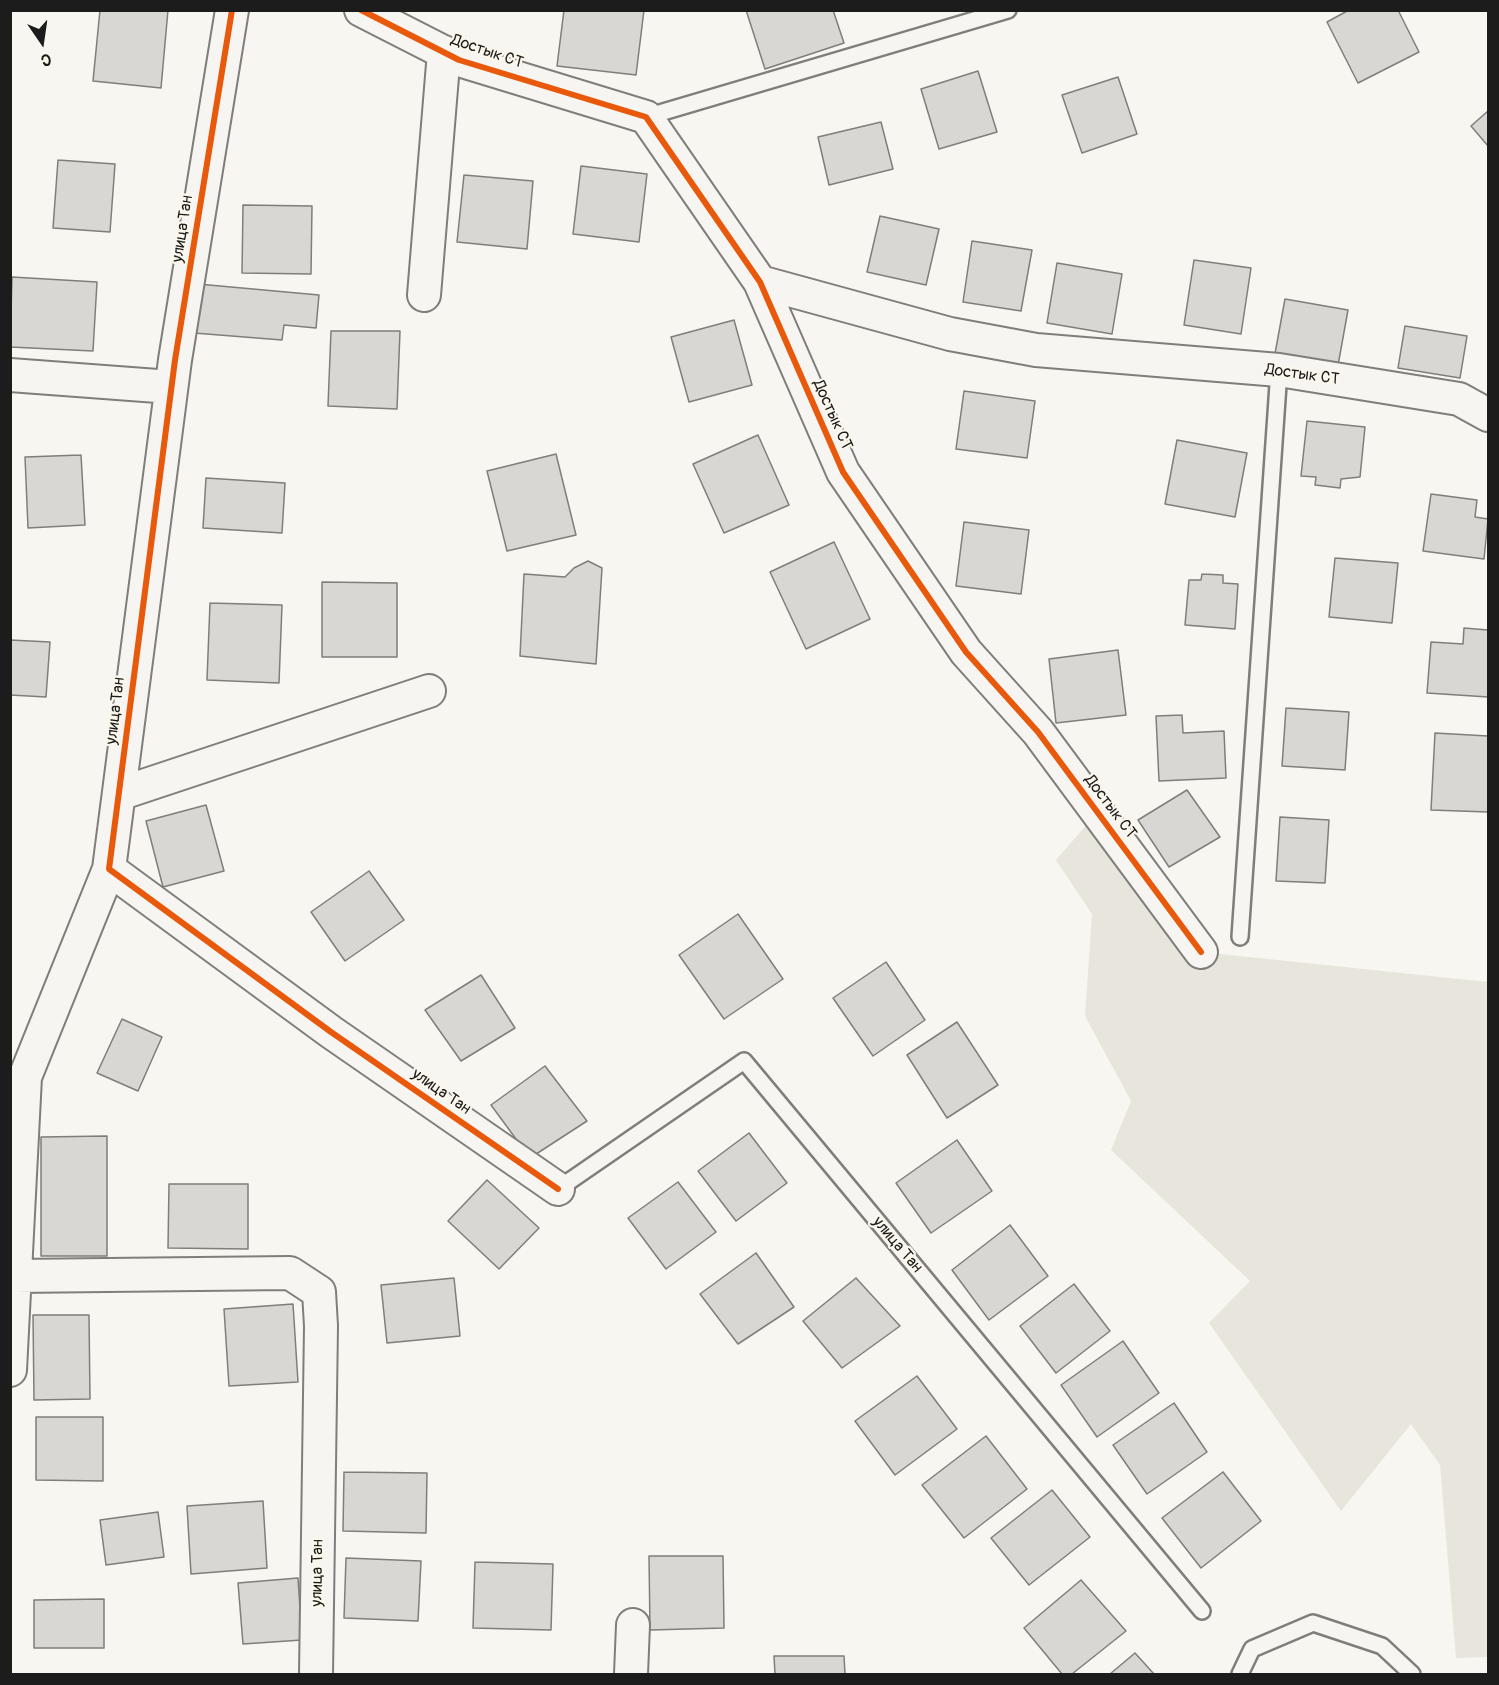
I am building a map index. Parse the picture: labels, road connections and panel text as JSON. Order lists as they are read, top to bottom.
{
  "streets": {
    "street": ["Достык СТ", "улица Тан"]
  },
  "north": "bottom"
}
